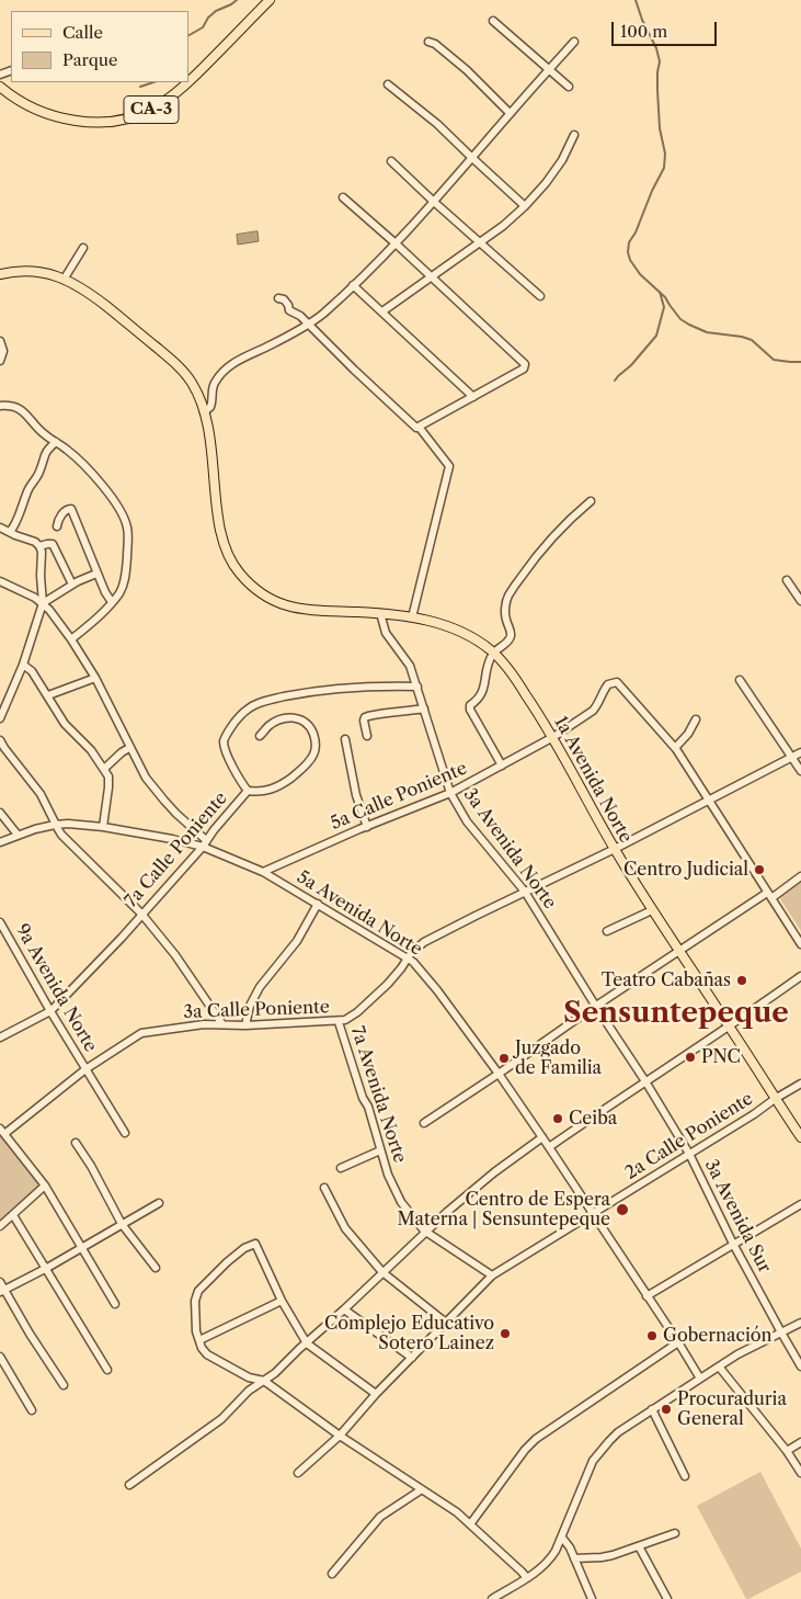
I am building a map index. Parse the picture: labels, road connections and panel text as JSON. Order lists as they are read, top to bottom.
{
  "streets": {
    "main road": ["CA-3", "1a Avenida Norte"],
    "street": [
      "5a Calle Poniente",
      "3a Avenida Norte",
      "7a Calle Poniente",
      "5a Avenida Norte",
      "9a Avenida Norte",
      "3a Calle Poniente",
      "7a Avenida Norte",
      "2a Calle Poniente",
      "3a Avenida Sur"
    ]
  },
  "crossings": [
    ["1a Avenida Norte", "5a Calle Poniente"],
    ["1a Avenida Norte", "3a Calle Poniente"],
    ["1a Avenida Norte", "2a Calle Poniente"],
    ["5a Calle Poniente", "3a Avenida Norte"],
    ["5a Calle Poniente", "5a Avenida Norte"],
    ["3a Avenida Norte", "7a Calle Poniente"],
    ["3a Avenida Norte", "3a Calle Poniente"],
    ["3a Avenida Norte", "3a Avenida Sur"],
    ["7a Calle Poniente", "5a Avenida Norte"],
    ["7a Calle Poniente", "9a Avenida Norte"],
    ["5a Avenida Norte", "3a Calle Poniente"],
    ["5a Avenida Norte", "2a Calle Poniente"],
    ["9a Avenida Norte", "3a Calle Poniente"],
    ["3a Calle Poniente", "7a Avenida Norte"],
    ["7a Avenida Norte", "2a Calle Poniente"],
    ["2a Calle Poniente", "3a Avenida Sur"]
  ],
  "districts": ["Sensuntepeque"],
  "places": [
    "Centro Judicial",
    "Teatro Cabañas",
    "PNC",
    "Juzgado de Familia",
    "Ceiba",
    "Centro de Espera Materna | Sensuntepeque",
    "Complejo Educativo Sotero Lainez",
    "Gobernación",
    "Procuraduria General"
  ],
  "legend": ["Calle", "Parque"],
  "scale_bar": "100 m"
}
